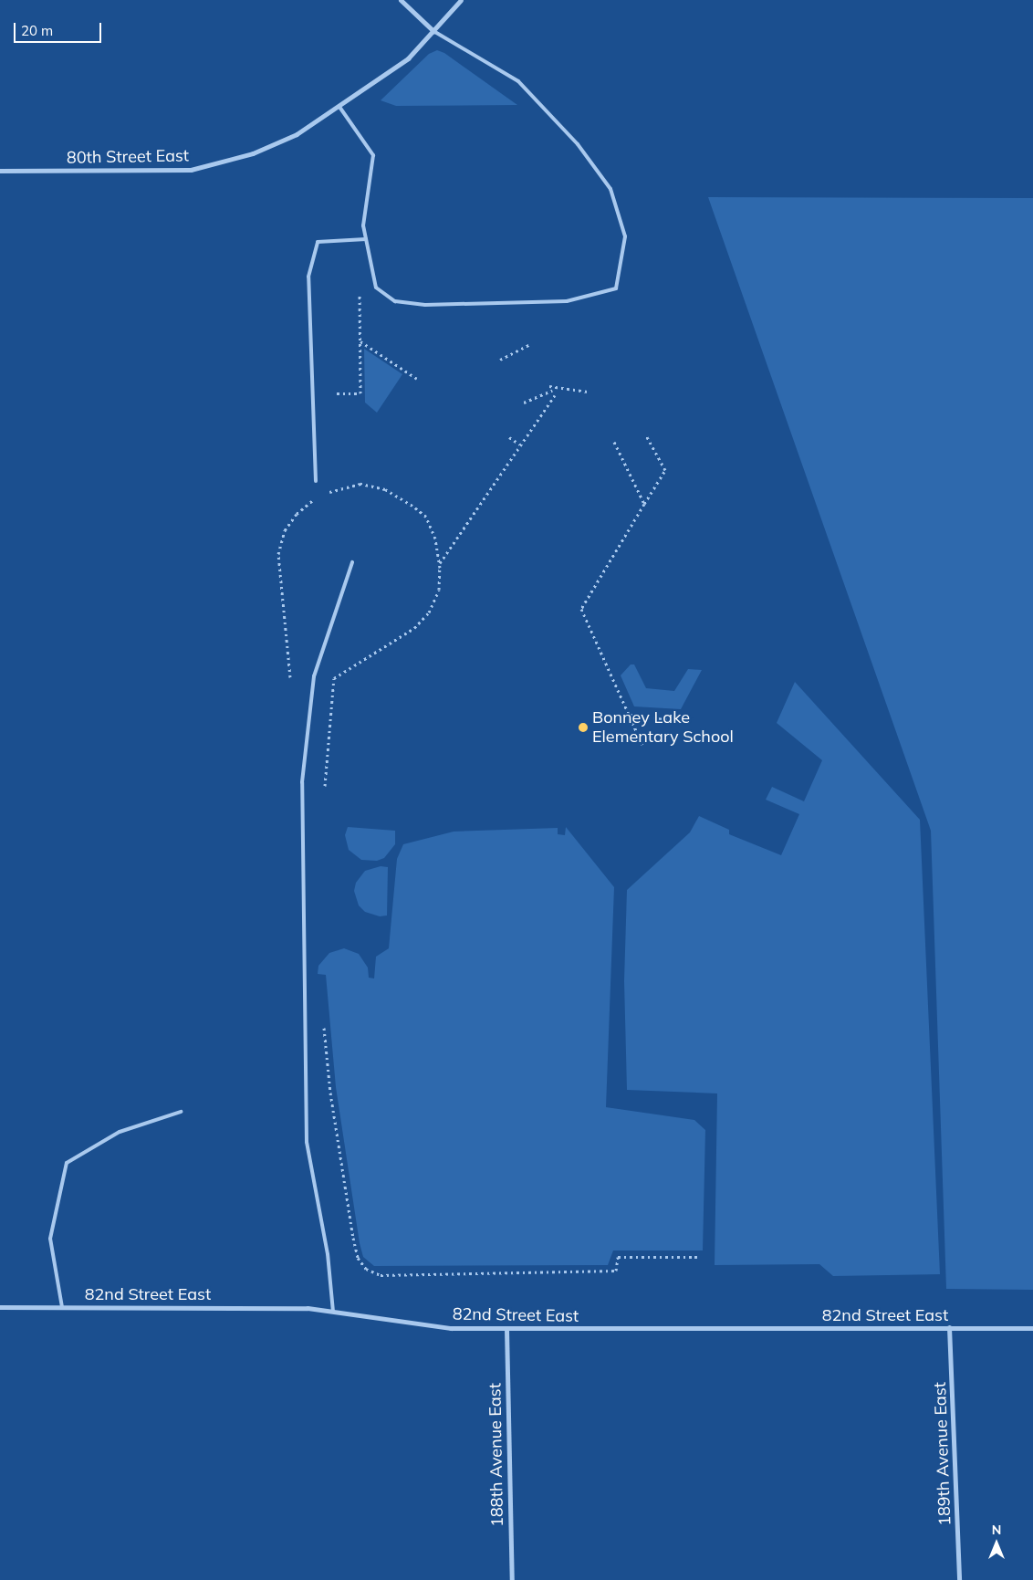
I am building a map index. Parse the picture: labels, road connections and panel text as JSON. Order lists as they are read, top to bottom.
{
  "streets": {
    "street": [
      "80th Street East",
      "82nd Street East",
      "189th Avenue East",
      "188th Avenue East"
    ]
  },
  "crossings": [
    ["82nd Street East", "189th Avenue East"],
    ["82nd Street East", "188th Avenue East"]
  ],
  "places": ["Bonney Lake Elementary School"],
  "scale_bar": "20 m",
  "north": "top"
}
